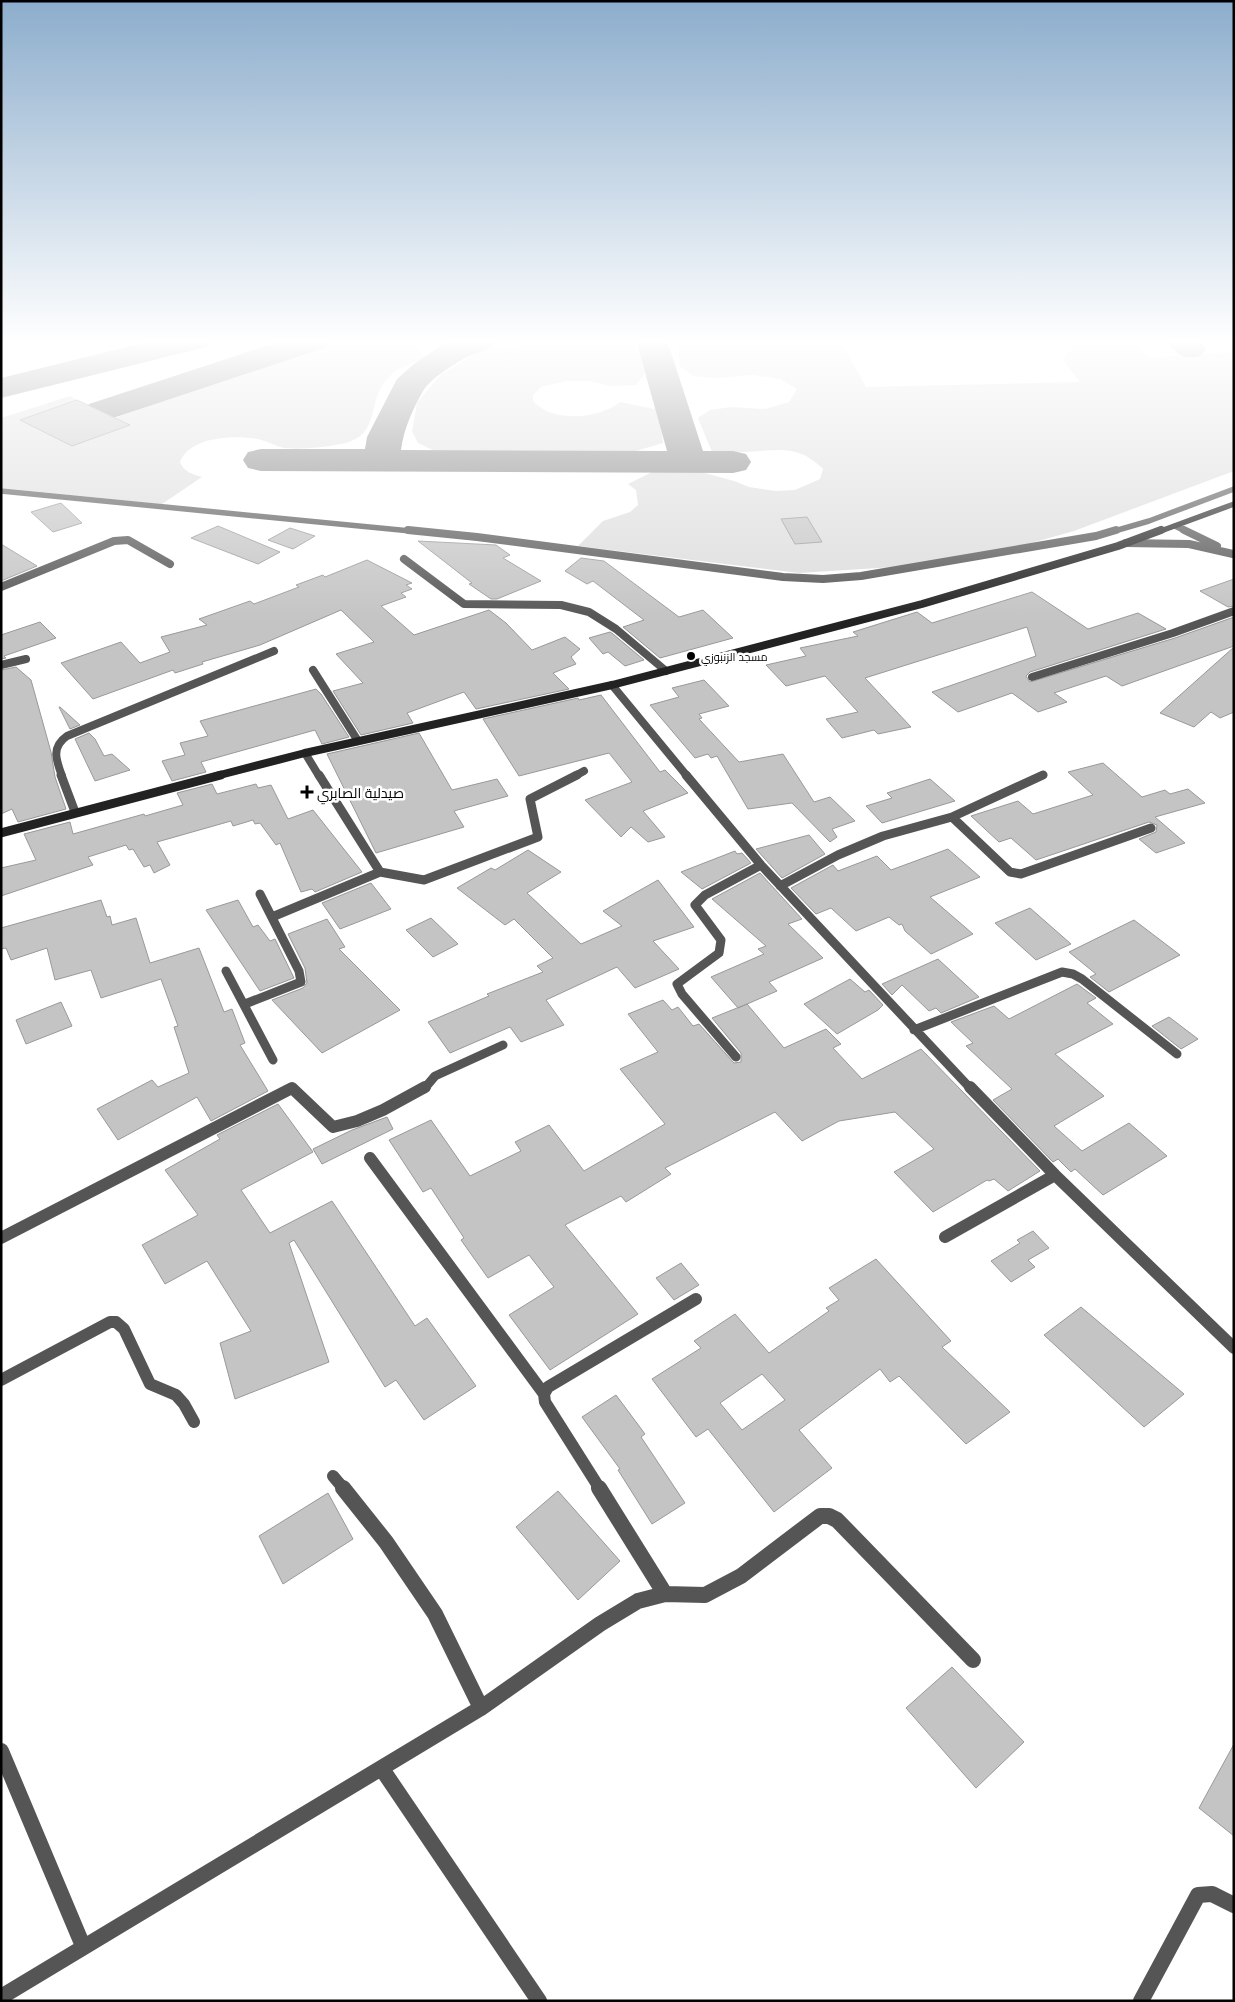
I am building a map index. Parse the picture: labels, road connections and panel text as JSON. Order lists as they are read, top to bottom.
{
  "places": {
    "other": ["مسجد الزنبوزي"],
    "health": ["صيدلية الصابري"]
  }
}
